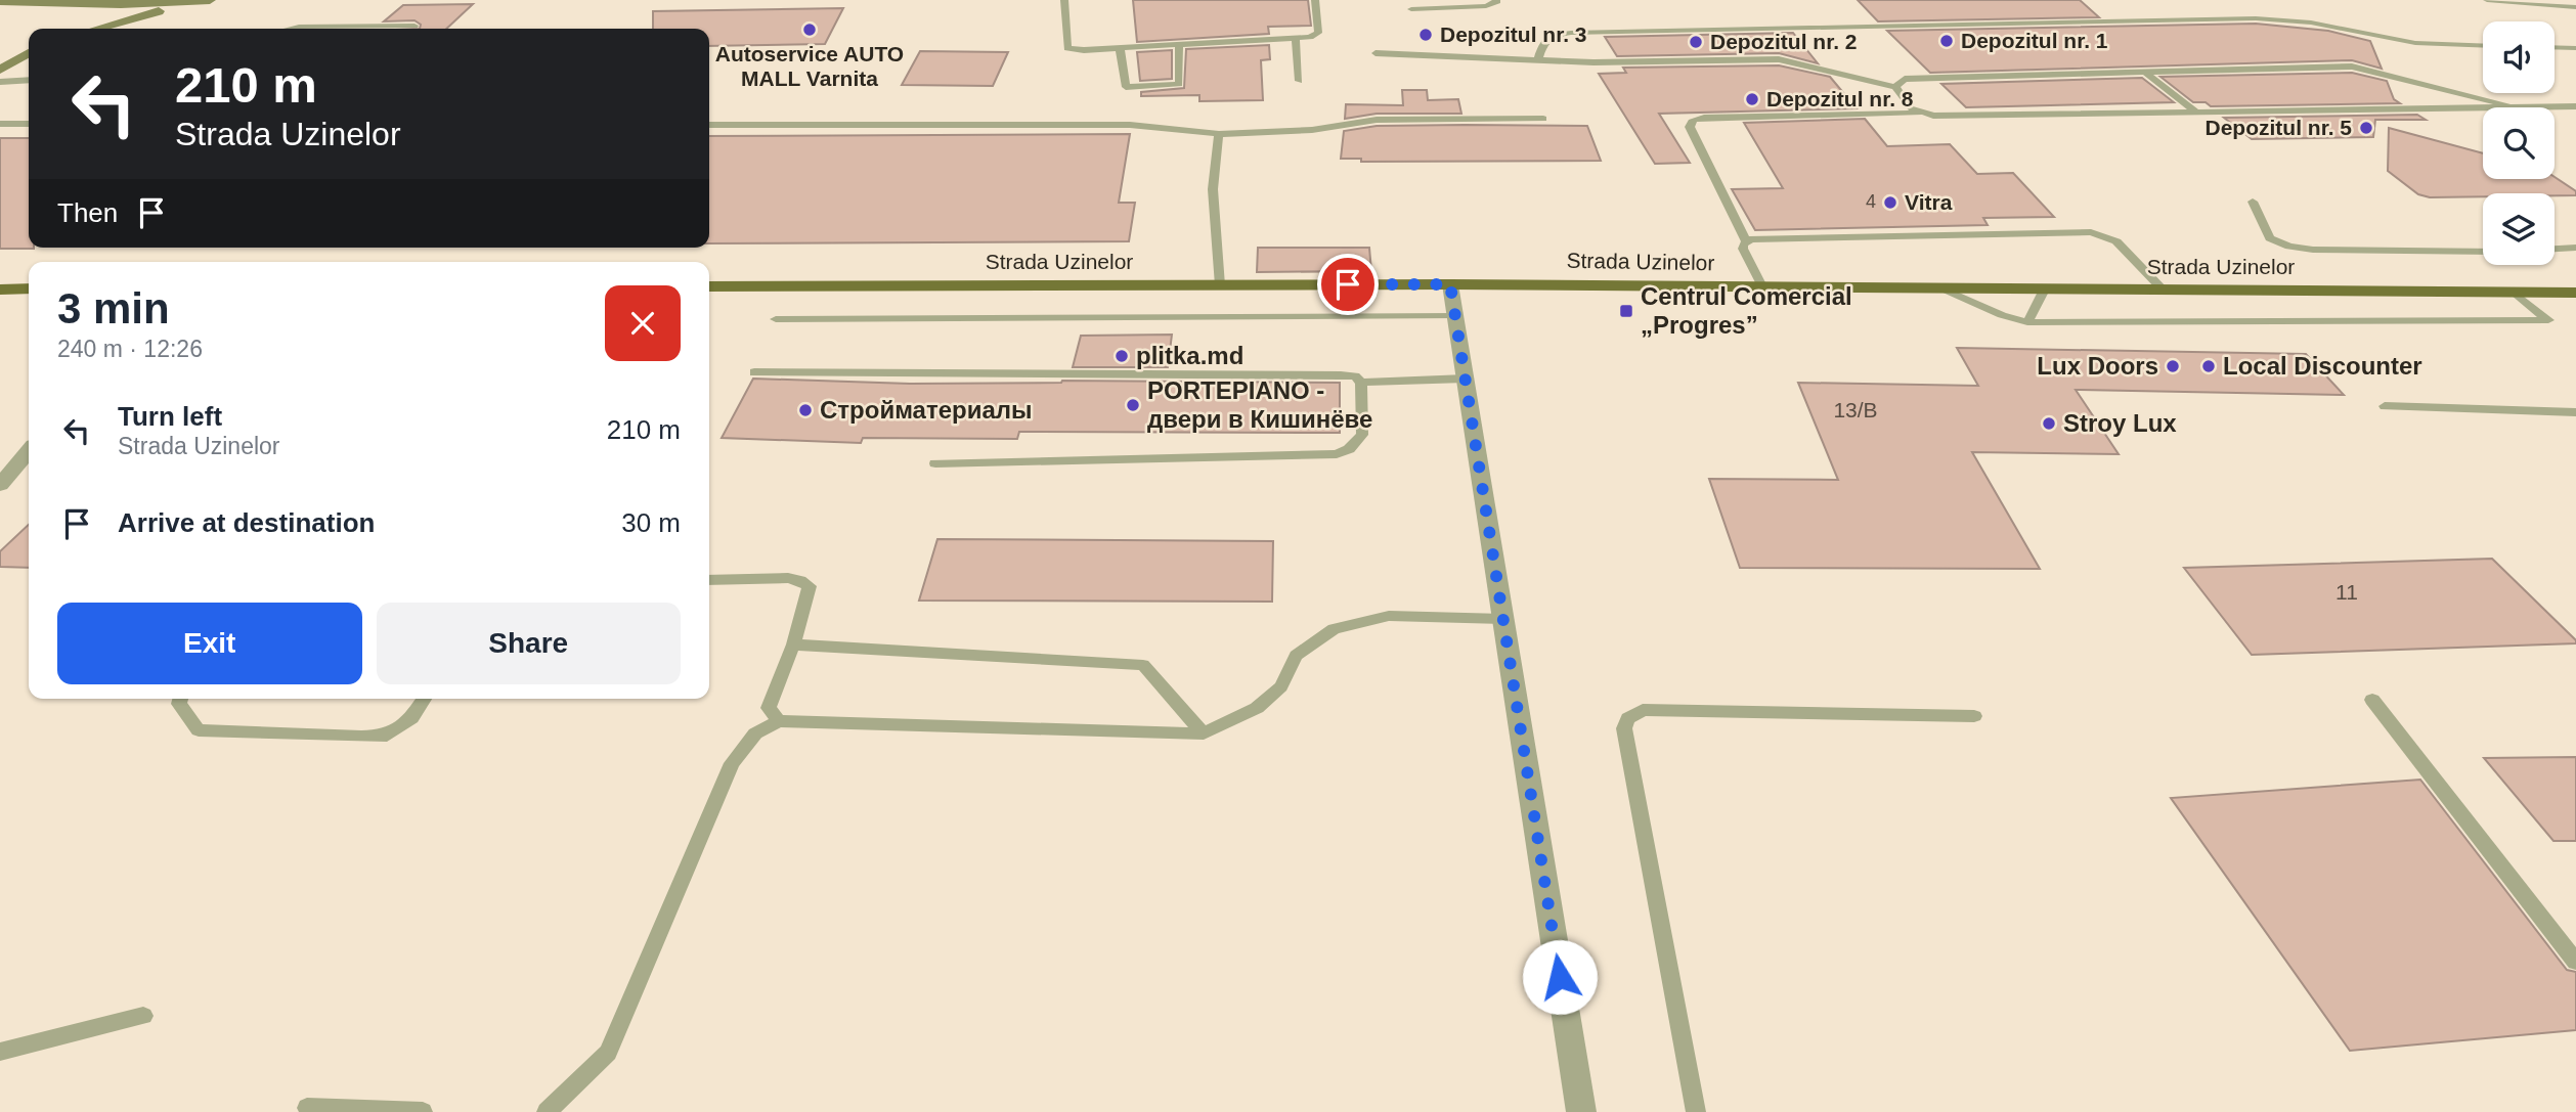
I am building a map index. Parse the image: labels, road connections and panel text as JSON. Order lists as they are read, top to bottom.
{
  "streets": {
    "main road": ["Strada Uzinelor"]
  },
  "places": {
    "other": [
      "Autoservice AUTO MALL Varnita",
      "Depozitul nr. 3",
      "Depozitul nr. 1",
      "Depozitul nr. 2",
      "Depozitul nr. 8",
      "Depozitul nr. 5",
      "Vitra",
      "plitka.md",
      "Lux Doors",
      "Local Discounter",
      "PORTEPIANO - двери в Кишинёве",
      "Стройматериалы",
      "Stroy Lux"
    ],
    "transit": ["Centrul Comercial „Progres”"]
  },
  "house_numbers": ["4", "13/B", "11"],
  "page": {
    "turn": ["210 m", "Strada Uzinelor"],
    "then": "Then",
    "heading": ["3 min", "240 m · 12:26"],
    "list": [
      {
        "name": "Turn left",
        "note": "Strada Uzinelor",
        "value": "210 m"
      },
      {
        "name": "Arrive at destination",
        "value": "30 m"
      }
    ],
    "buttons": ["Exit", "Share"]
  }
}
